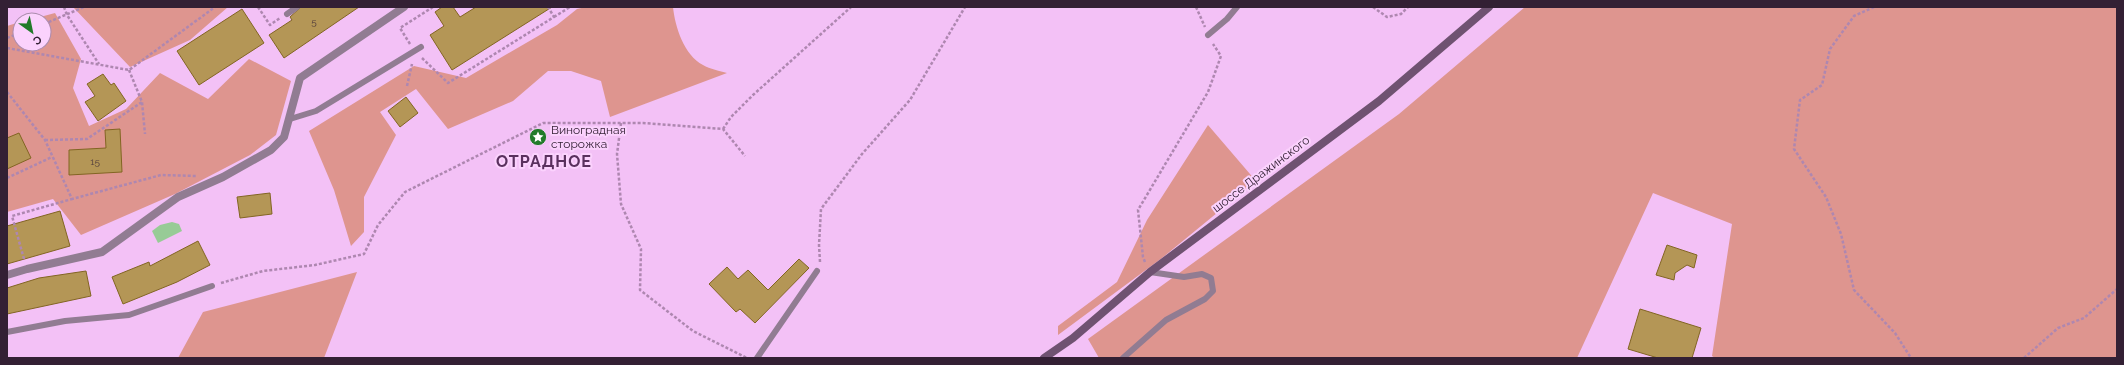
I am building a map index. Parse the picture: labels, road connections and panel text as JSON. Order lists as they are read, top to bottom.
{
  "streets": {
    "main road": ["шоссе Дражинского"]
  },
  "districts": ["ОТРАДНОЕ"],
  "places": {
    "place": ["Виноградная сторожка"]
  },
  "house_numbers": ["5", "15"],
  "north": "bottom right"
}
